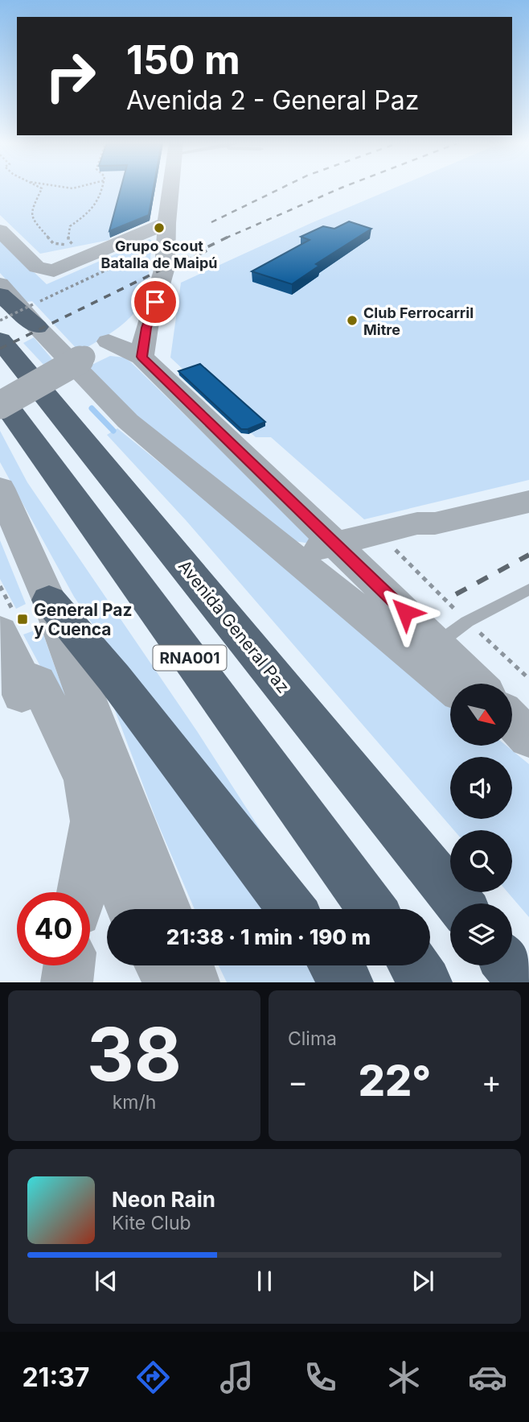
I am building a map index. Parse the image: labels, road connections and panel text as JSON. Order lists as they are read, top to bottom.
{
  "streets": {
    "highway": ["Avenida General Paz", "RNA001"]
  },
  "places": {
    "other": ["Grupo Scout Batalla de Maipú", "Club Ferrocarril Mitre"],
    "transit": ["General Paz y Cuenca"]
  },
  "north": "bottom right",
  "page": {
    "turn": ["150 m", "Avenida 2 - General Paz"],
    "limit": "40",
    "trip": "21:38 · 1 min · 190 m",
    "tile": [
      ["38", "km/h"],
      "Clima"
    ],
    "heat": ["−", "22°", "+"],
    "song": ["Neon Rain", "Kite Club"],
    "tabs": "21:37"
  }
}
